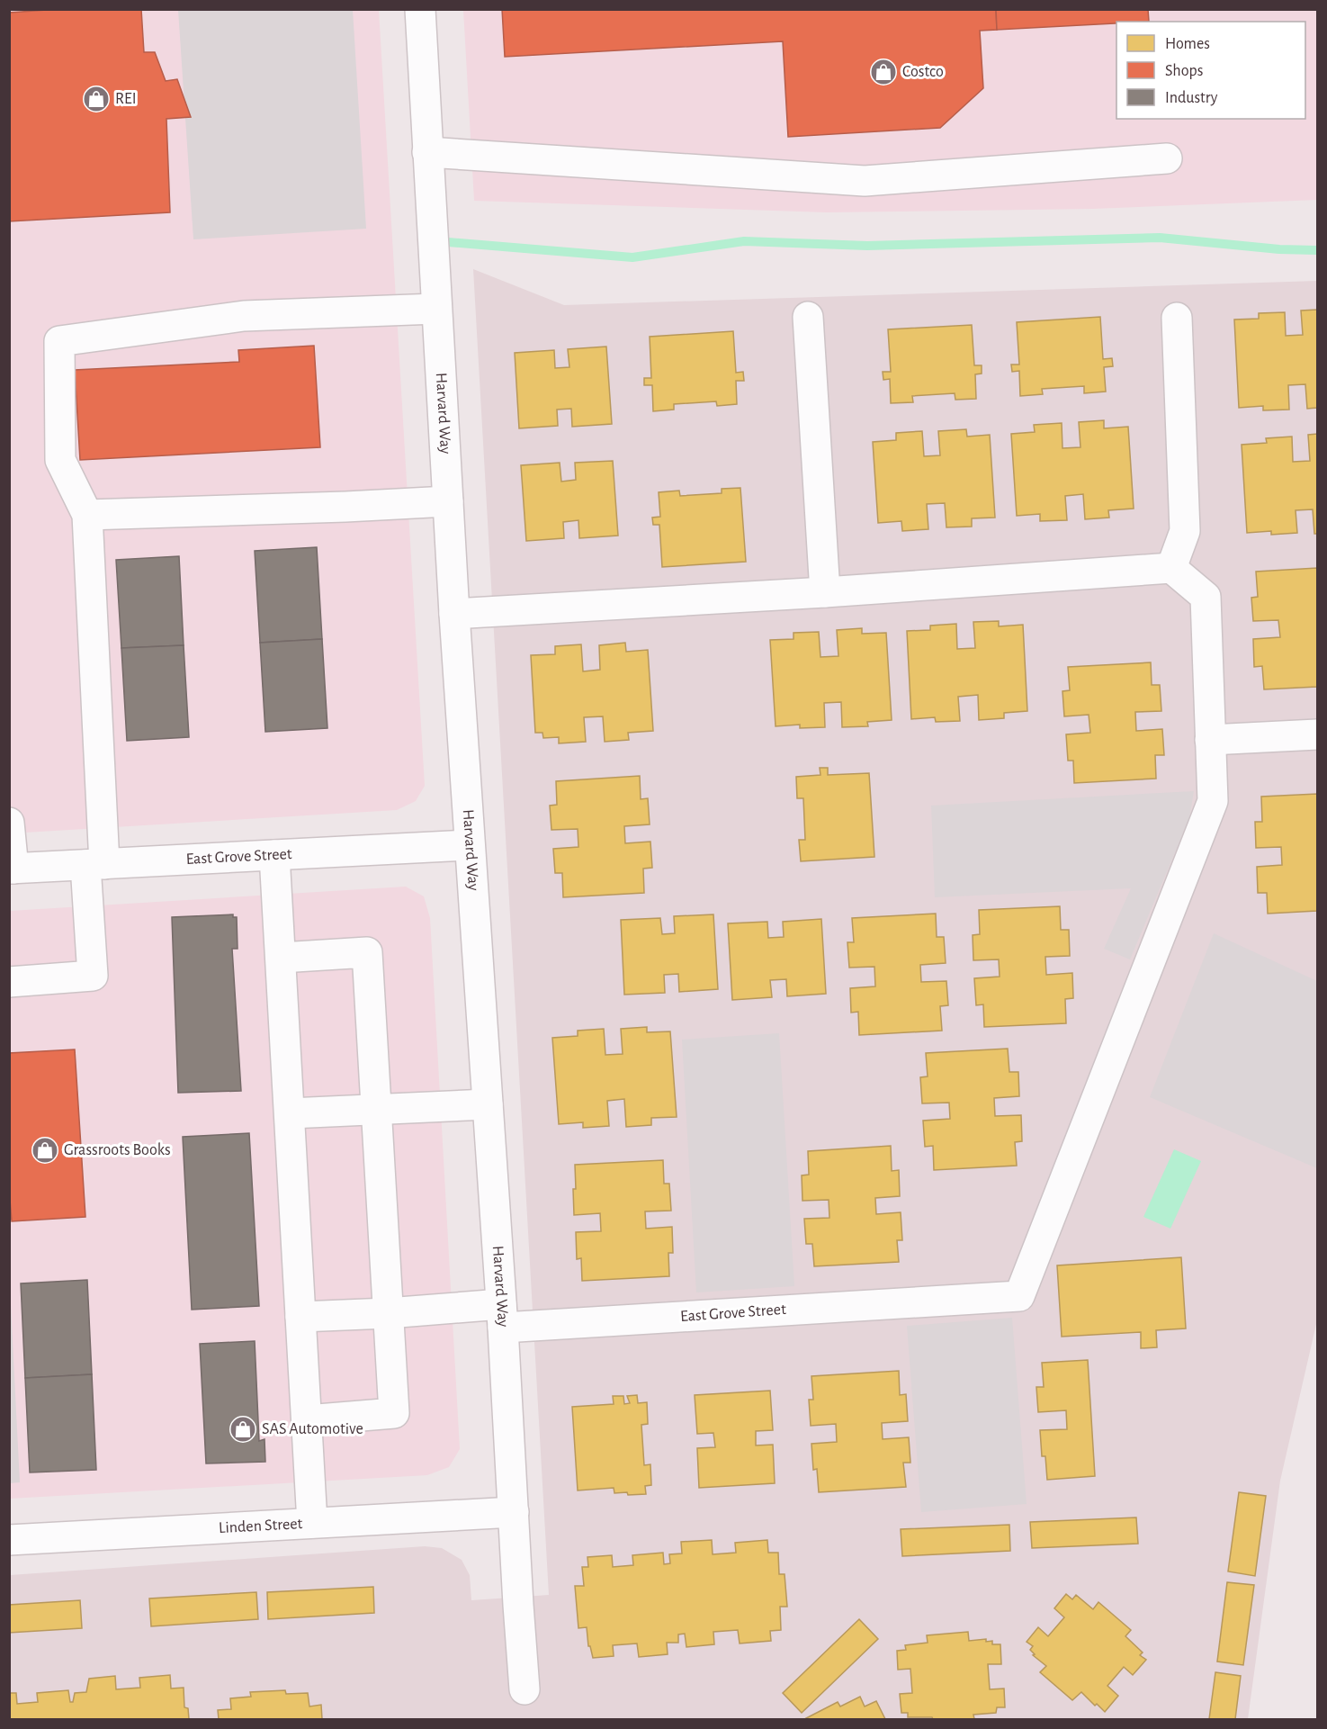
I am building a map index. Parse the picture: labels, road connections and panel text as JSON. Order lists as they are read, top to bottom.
{
  "streets": {
    "street": ["Harvard Way", "East Grove Street", "Linden Street"]
  },
  "crossings": [
    ["Harvard Way", "East Grove Street"],
    ["Harvard Way", "Linden Street"]
  ],
  "places": {
    "shop": [
      "Costco",
      "REI",
      "Grassroots Books",
      "SAS Automotive"
    ]
  },
  "legend": ["Homes", "Shops", "Industry"]
}
